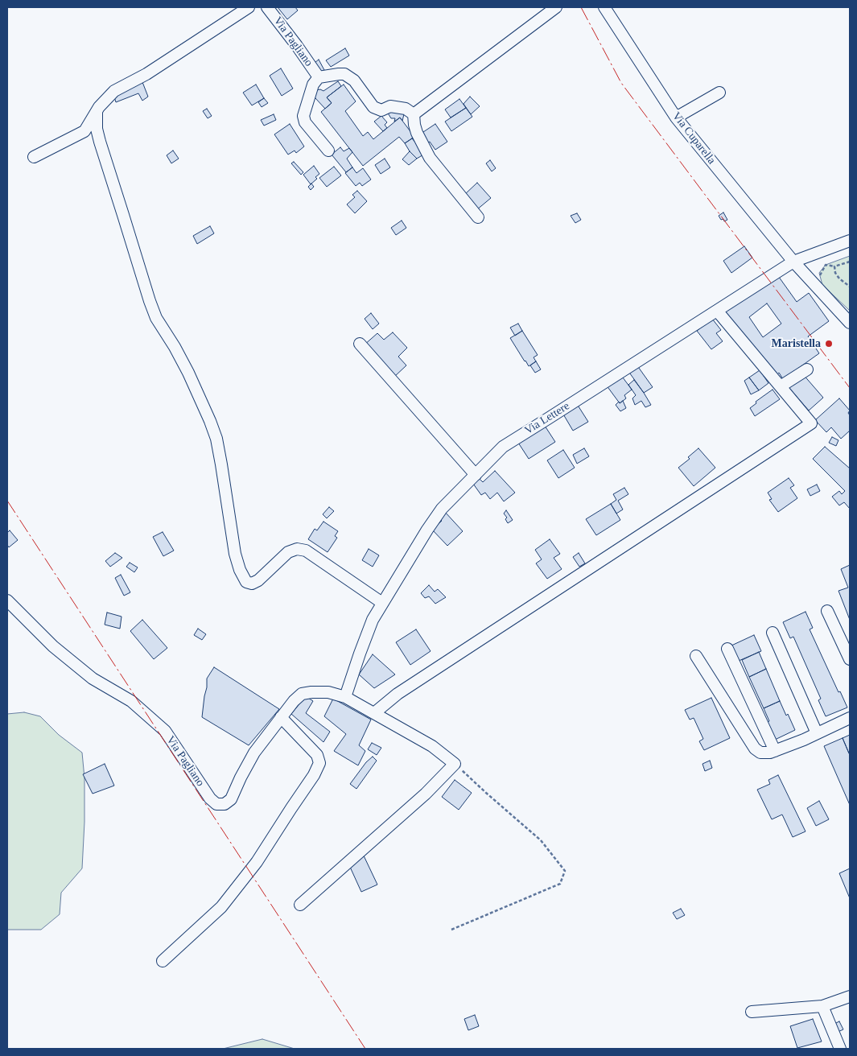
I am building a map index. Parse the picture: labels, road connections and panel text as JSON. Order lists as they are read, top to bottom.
{
  "streets": {
    "street": ["Via Pagliano", "Via Cuparella", "Via Lettere"]
  },
  "crossings": [
    ["Via Pagliano", "Via Lettere"],
    ["Via Cuparella", "Via Lettere"]
  ],
  "places": ["Maristella"]
}
